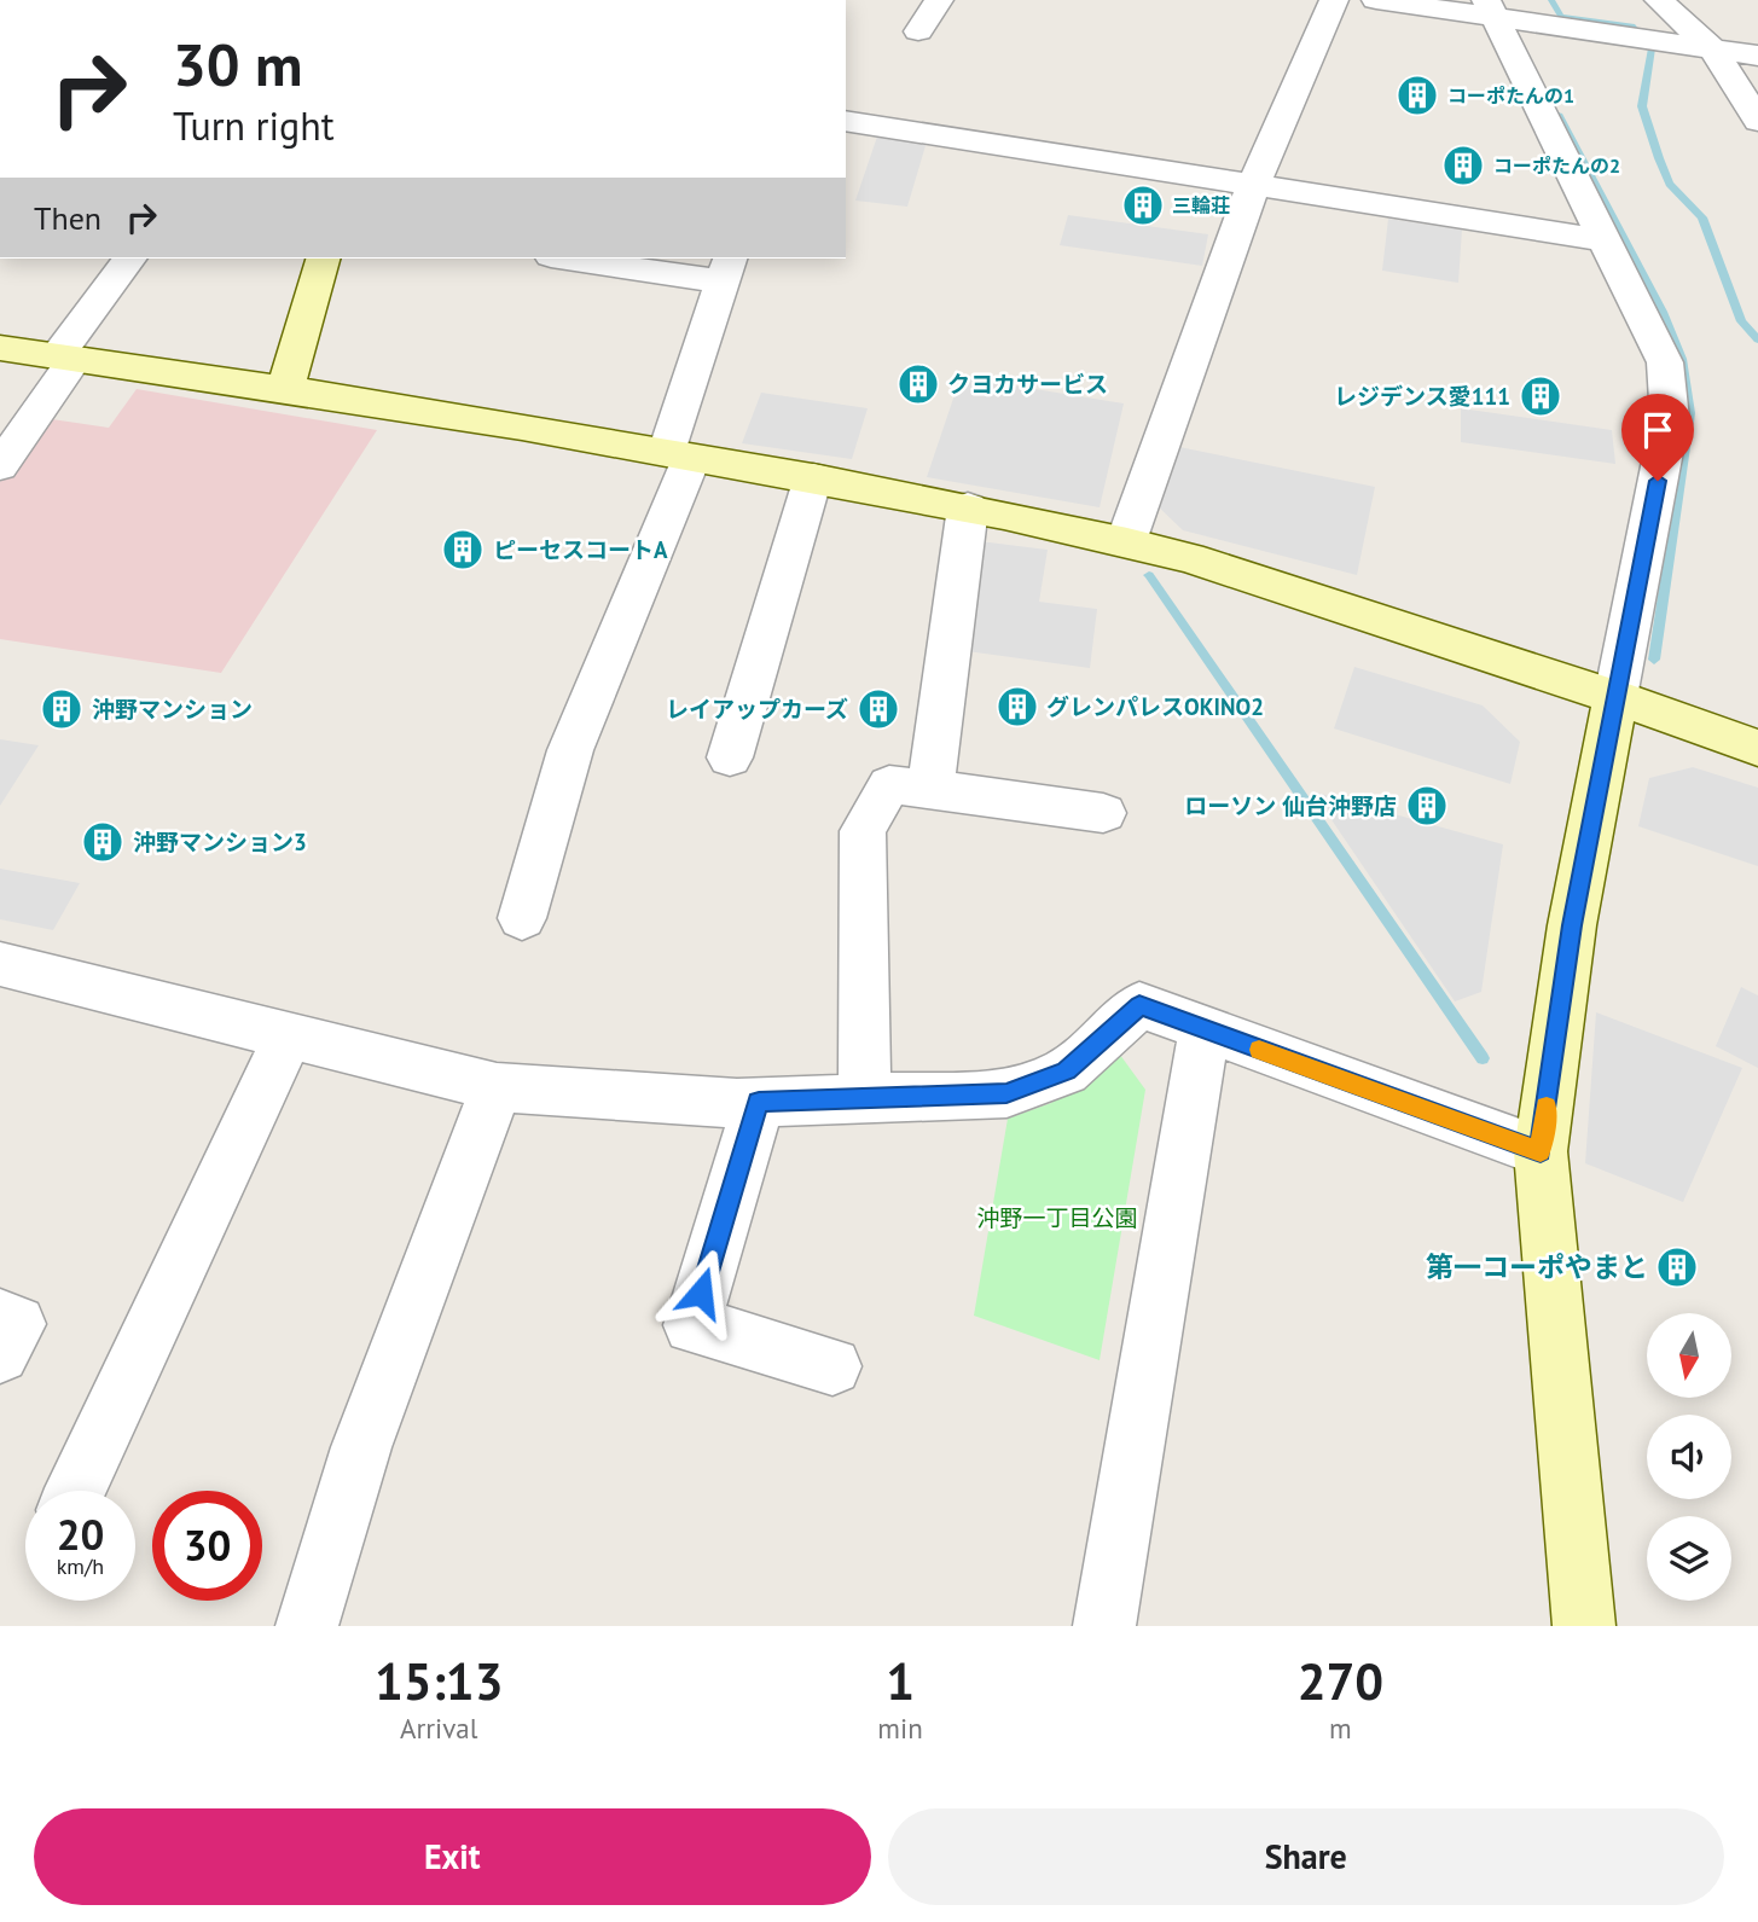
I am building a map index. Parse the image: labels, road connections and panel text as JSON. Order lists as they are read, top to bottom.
{
  "parks": ["沖野一丁目公園"],
  "places": {
    "building": [
      "コーポたんの1",
      "コーポたんの2",
      "三輪荘",
      "クヨカサービス",
      "レジデンス愛111",
      "ピーセスコートA",
      "グレンパレスOKINO2",
      "沖野マンション",
      "レイアップカーズ",
      "ローソン 仙台沖野店",
      "沖野マンション3",
      "第一コーポやまと"
    ]
  },
  "north": "bottom",
  "page": {
    "turn": ["30 m", "Turn right"],
    "then": "Then",
    "speed": "20 km/h",
    "limit": "30",
    "eta": [
      "15:13",
      "Arrival",
      "1",
      "min",
      "270",
      "m"
    ],
    "buttons": ["Exit", "Share"]
  }
}
